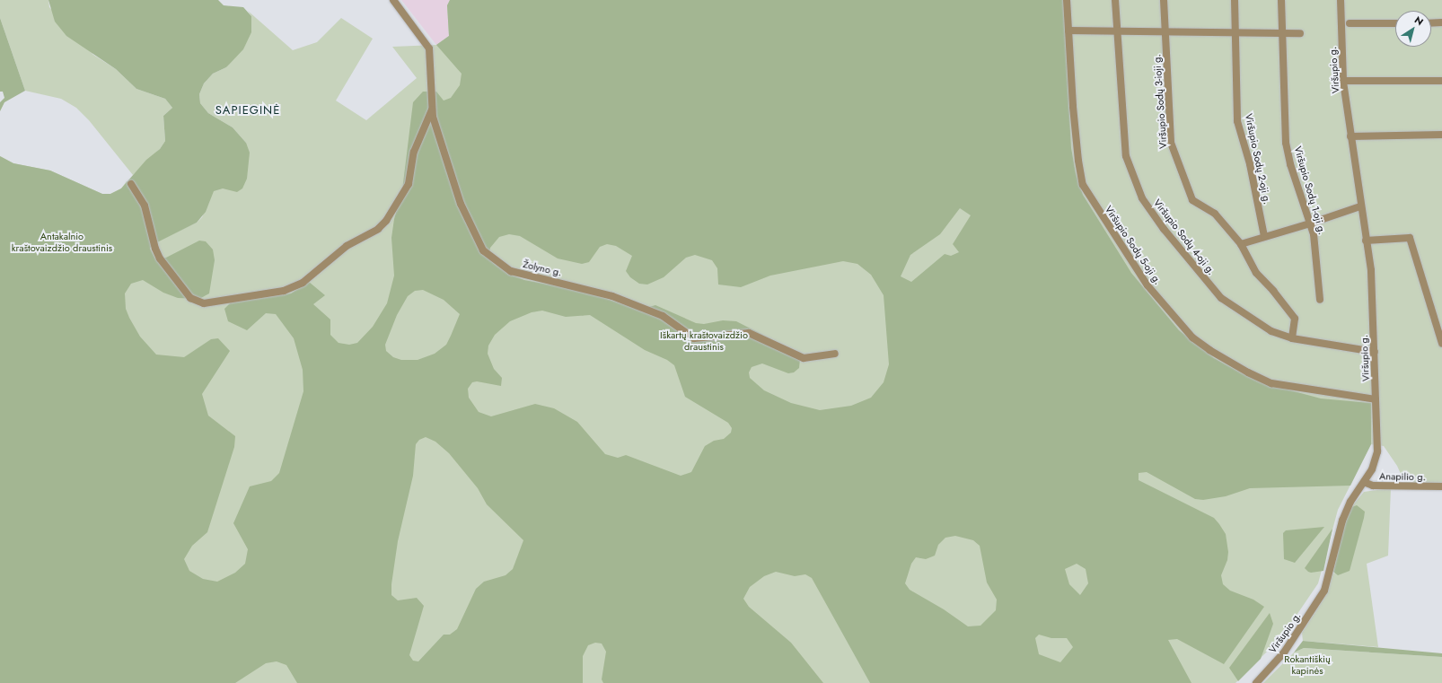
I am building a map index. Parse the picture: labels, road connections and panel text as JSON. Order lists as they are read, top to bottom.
{
  "streets": {
    "street": [
      "Viršupio g.",
      "Viršupio Sodų 3-ioji g.",
      "Viršupio Sodų 2-oji g.",
      "Viršupio Sodų 1-oji g.",
      "Viršupio Sodų 4-oji g.",
      "Viršupio Sodų 5-oji g.",
      "Žolyno g.",
      "Anapilio g."
    ]
  },
  "crossings": [
    ["Viršupio g.", "Viršupio Sodų 4-oji g."],
    ["Viršupio g.", "Viršupio Sodų 5-oji g."],
    ["Viršupio g.", "Anapilio g."],
    ["Viršupio Sodų 3-ioji g.", "Viršupio Sodų 4-oji g."]
  ],
  "districts": ["SAPIEGINĖ"],
  "parks": ["Antakalnio kraštovaizdžio draustinis", "Iškartų kraštovaizdžio draustinis", "Rokantiškių kapinės"],
  "north": "top right"
}
